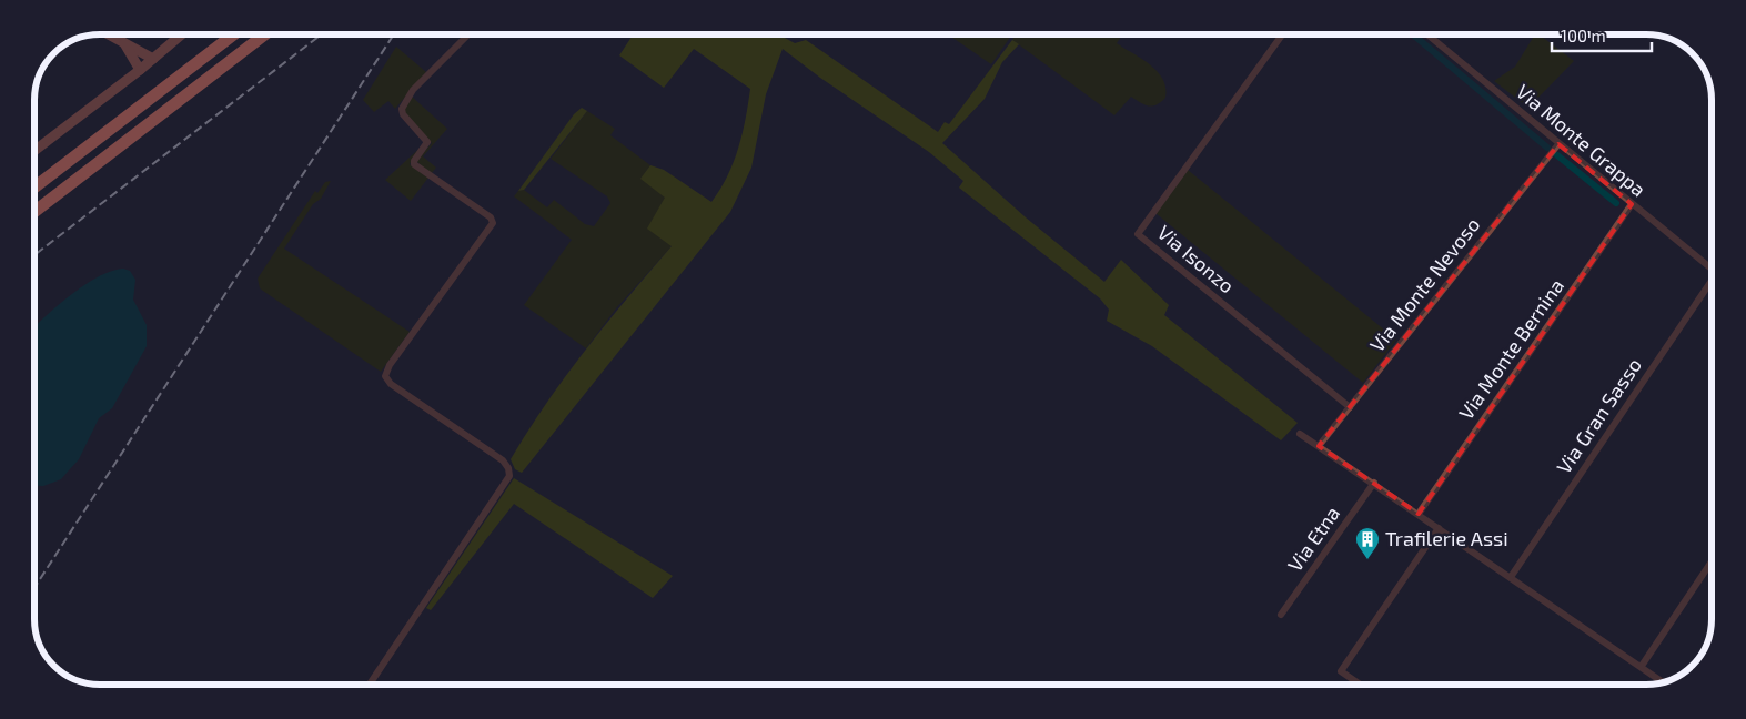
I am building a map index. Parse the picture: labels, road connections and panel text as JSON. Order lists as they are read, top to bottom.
{
  "streets": {
    "street": [
      "Via Monte Grappa",
      "Via Isonzo",
      "Via Monte Nevoso",
      "Via Monte Bernina",
      "Via Gran Sasso",
      "Via Etna"
    ]
  },
  "crossings": [
    ["Via Monte Grappa", "Via Monte Nevoso"],
    ["Via Monte Grappa", "Via Monte Bernina"],
    ["Via Isonzo", "Via Monte Nevoso"]
  ],
  "places": {
    "building": ["Trafilerie Assi"]
  },
  "scale_bar": "100 m"
}
